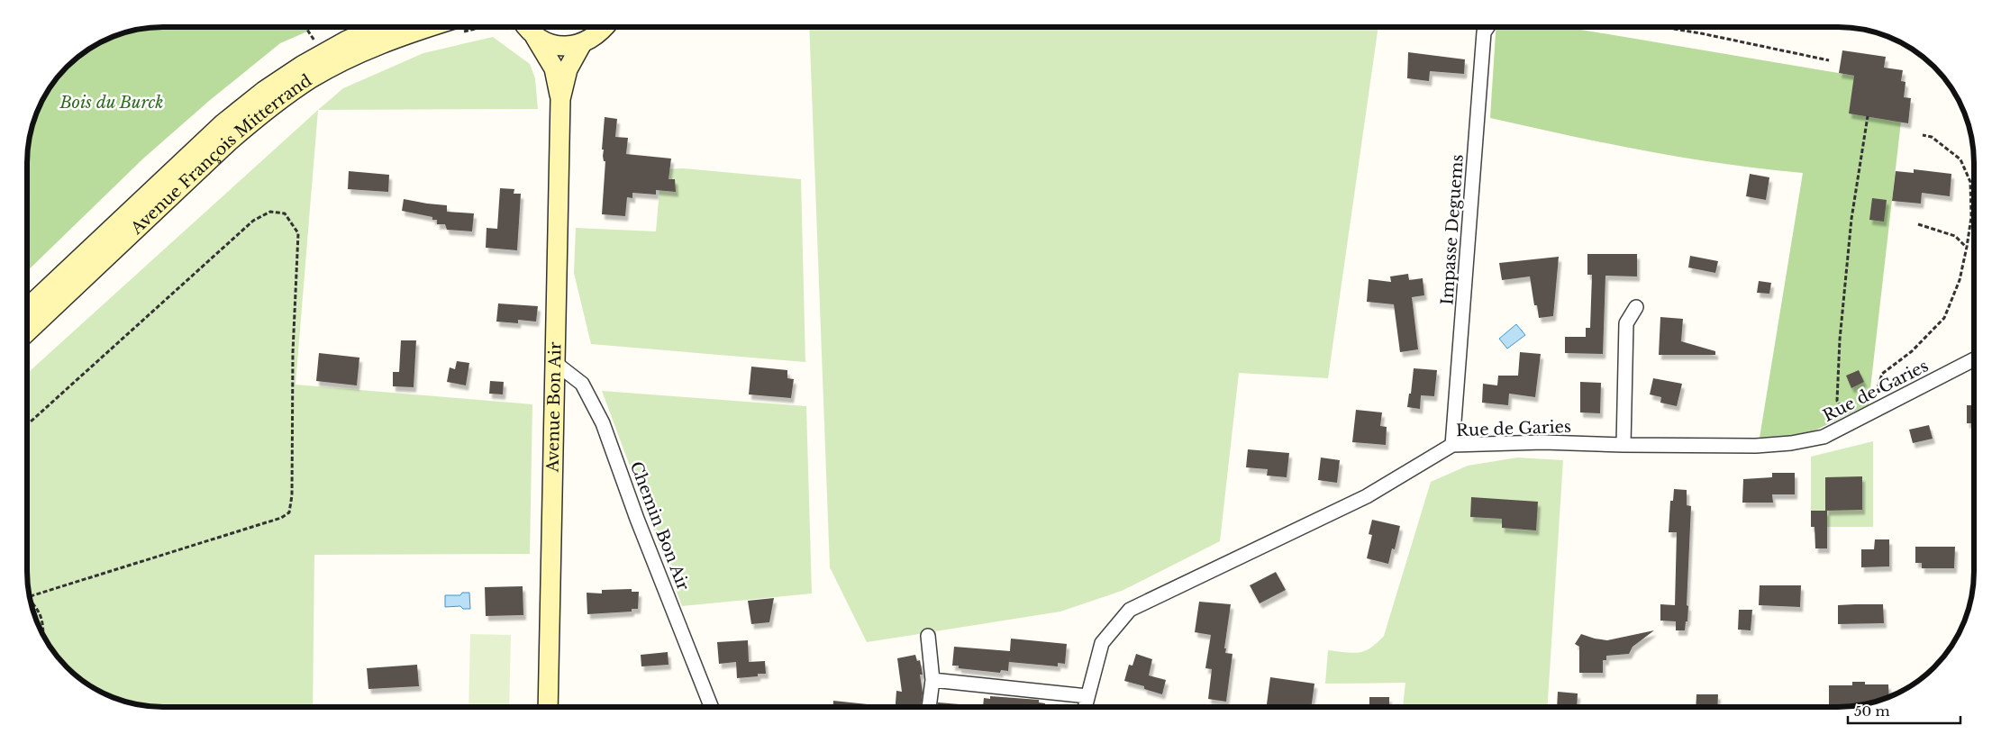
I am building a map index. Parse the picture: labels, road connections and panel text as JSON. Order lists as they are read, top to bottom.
{
  "streets": {
    "main road": ["Avenue François Mitterrand", "Avenue Bon Air"],
    "street": ["Impasse Deguems", "Rue de Garies", "Chemin Bon Air"]
  },
  "crossings": [
    ["Impasse Deguems", "Rue de Garies"],
    ["Avenue Bon Air", "Chemin Bon Air"]
  ],
  "parks": ["Bois du Burck"],
  "scale_bar": "50 m"
}
